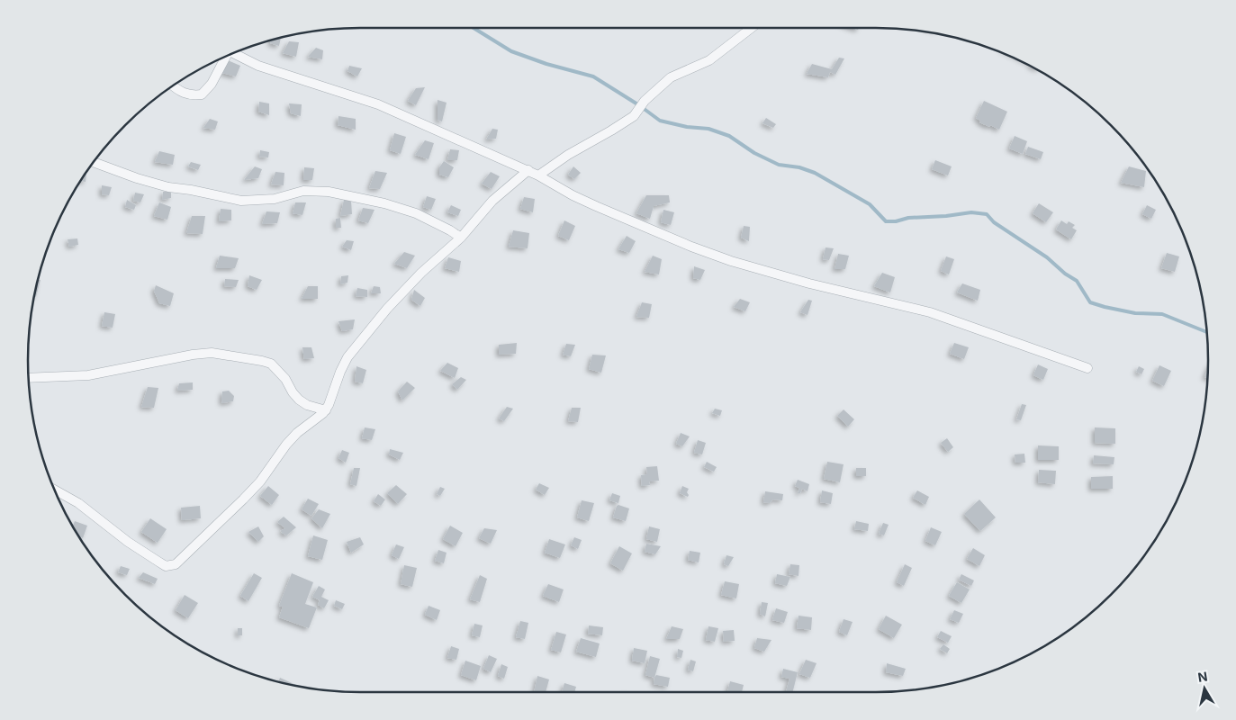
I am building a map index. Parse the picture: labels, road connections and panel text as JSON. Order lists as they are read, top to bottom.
{
  "north": "top"
}
